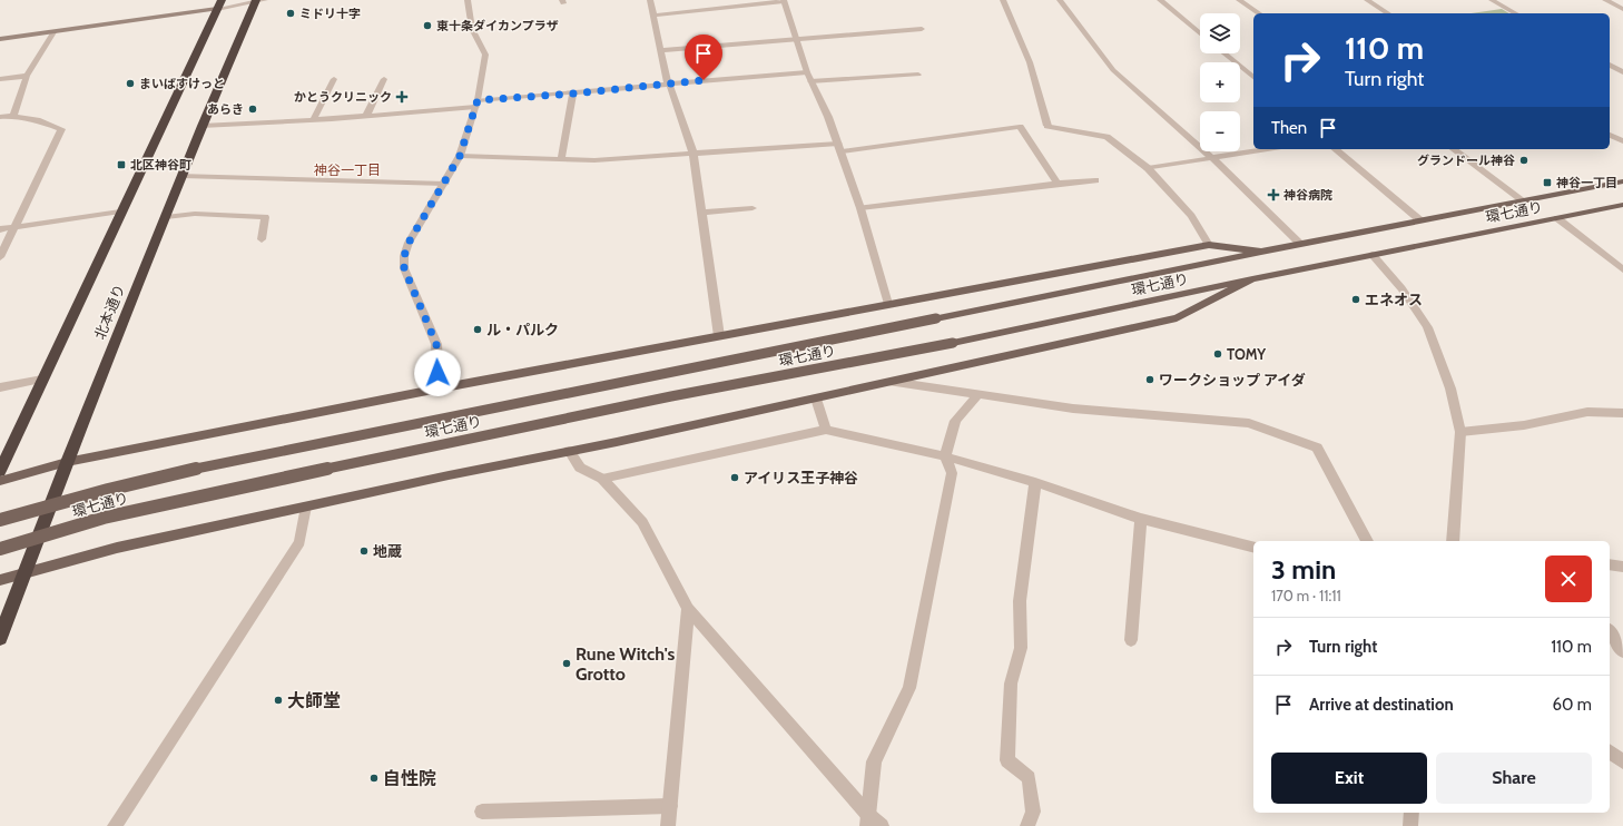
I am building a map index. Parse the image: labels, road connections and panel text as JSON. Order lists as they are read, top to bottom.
{
  "streets": {
    "highway": ["北本通り"],
    "main road": ["環七通り"]
  },
  "districts": ["神谷一丁目"],
  "places": {
    "other": [
      "ミドリ十字",
      "東十条ダイカンプラザ",
      "まいばすけっと",
      "あらき",
      "グランドール神谷",
      "エネオス",
      "ル・パルク",
      "TOMY",
      "ワークショップ アイダ",
      "アイリス王子神谷",
      "地蔵",
      "Rune Witch's Grotto",
      "大師堂",
      "自性院"
    ],
    "health": ["かとうクリニック", "神谷病院"],
    "transit": ["北区神谷町", "神谷一丁目"]
  },
  "page": {
    "map_buttons": ["+", "−"],
    "turn": ["110 m", "Turn right"],
    "then": "Then",
    "heading": ["3 min", "170 m · 11:11"],
    "list": [
      {
        "name": "Turn right",
        "value": "110 m"
      },
      {
        "name": "Arrive at destination",
        "value": "60 m"
      }
    ],
    "buttons": ["Exit", "Share"]
  }
}
